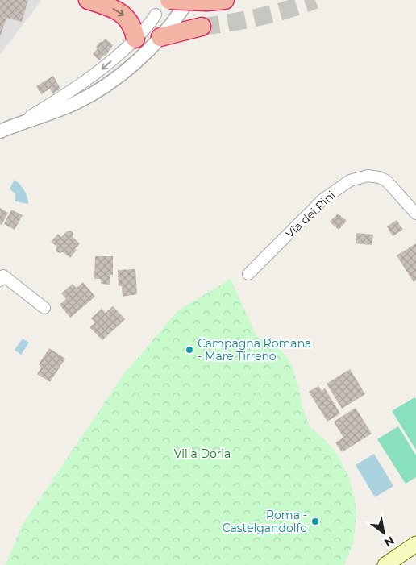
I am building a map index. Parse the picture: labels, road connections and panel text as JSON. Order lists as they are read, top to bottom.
{
  "streets": {
    "street": ["Via dei Pini"]
  },
  "parks": ["Villa Doria"],
  "places": ["Campagna Romana - Mare Tirreno", "Roma - Castelgandolfo"],
  "north": "bottom right"
}
